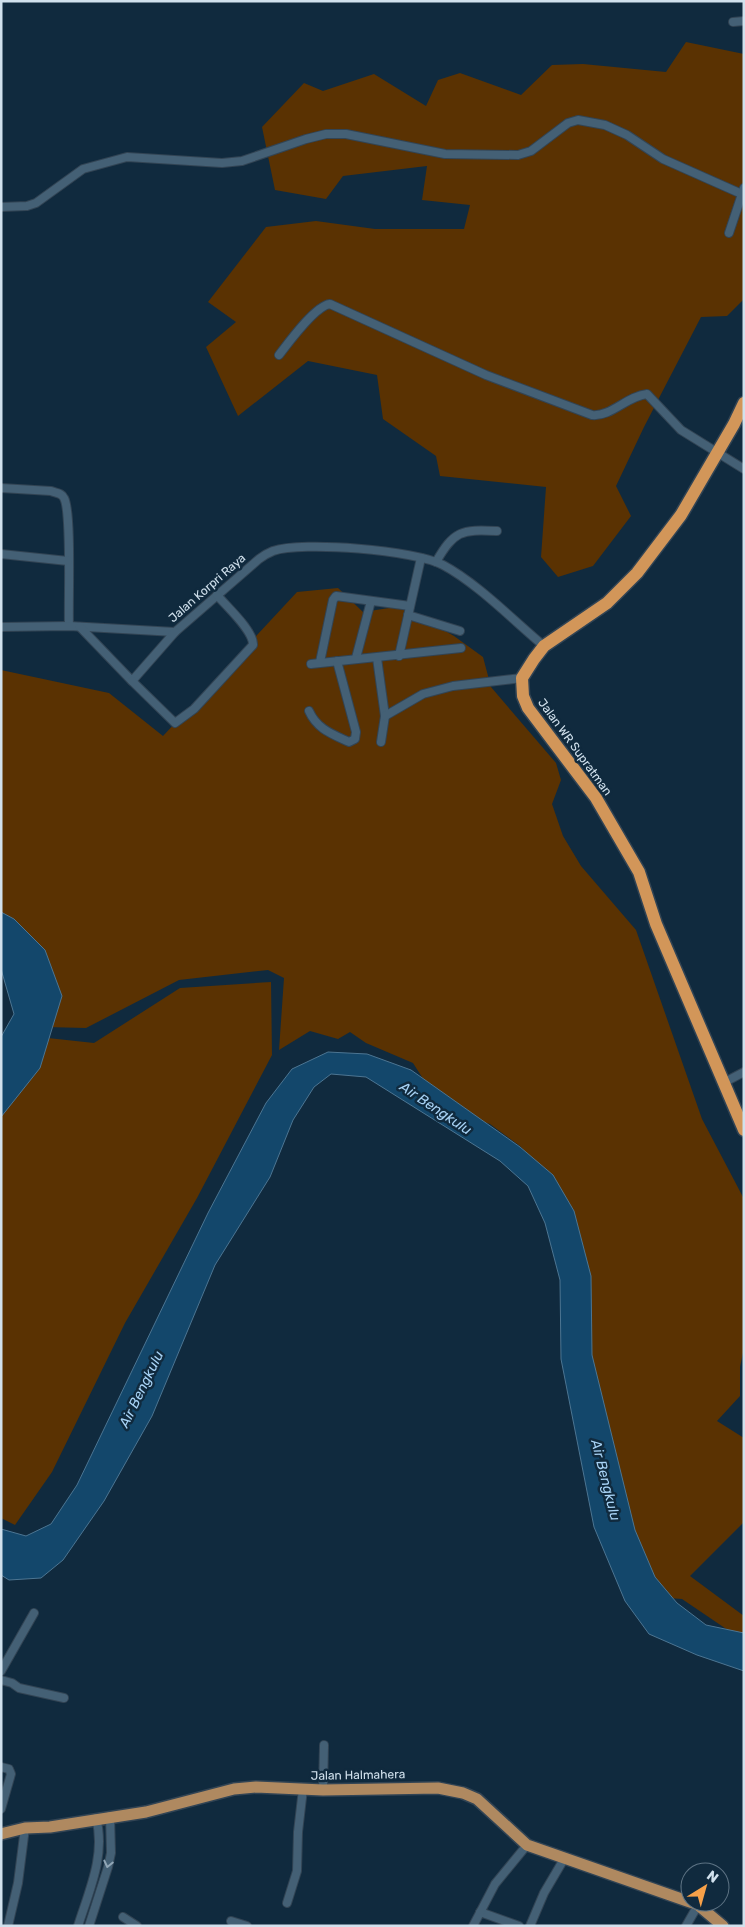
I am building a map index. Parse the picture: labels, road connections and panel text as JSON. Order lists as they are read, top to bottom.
{
  "streets": {
    "highway": ["Jalan WR Supratman"],
    "main road": ["Jalan Halmahera"],
    "street": ["Jalan Korpri Raya"]
  },
  "water": ["Air Bengkulu"],
  "north": "top right"
}
